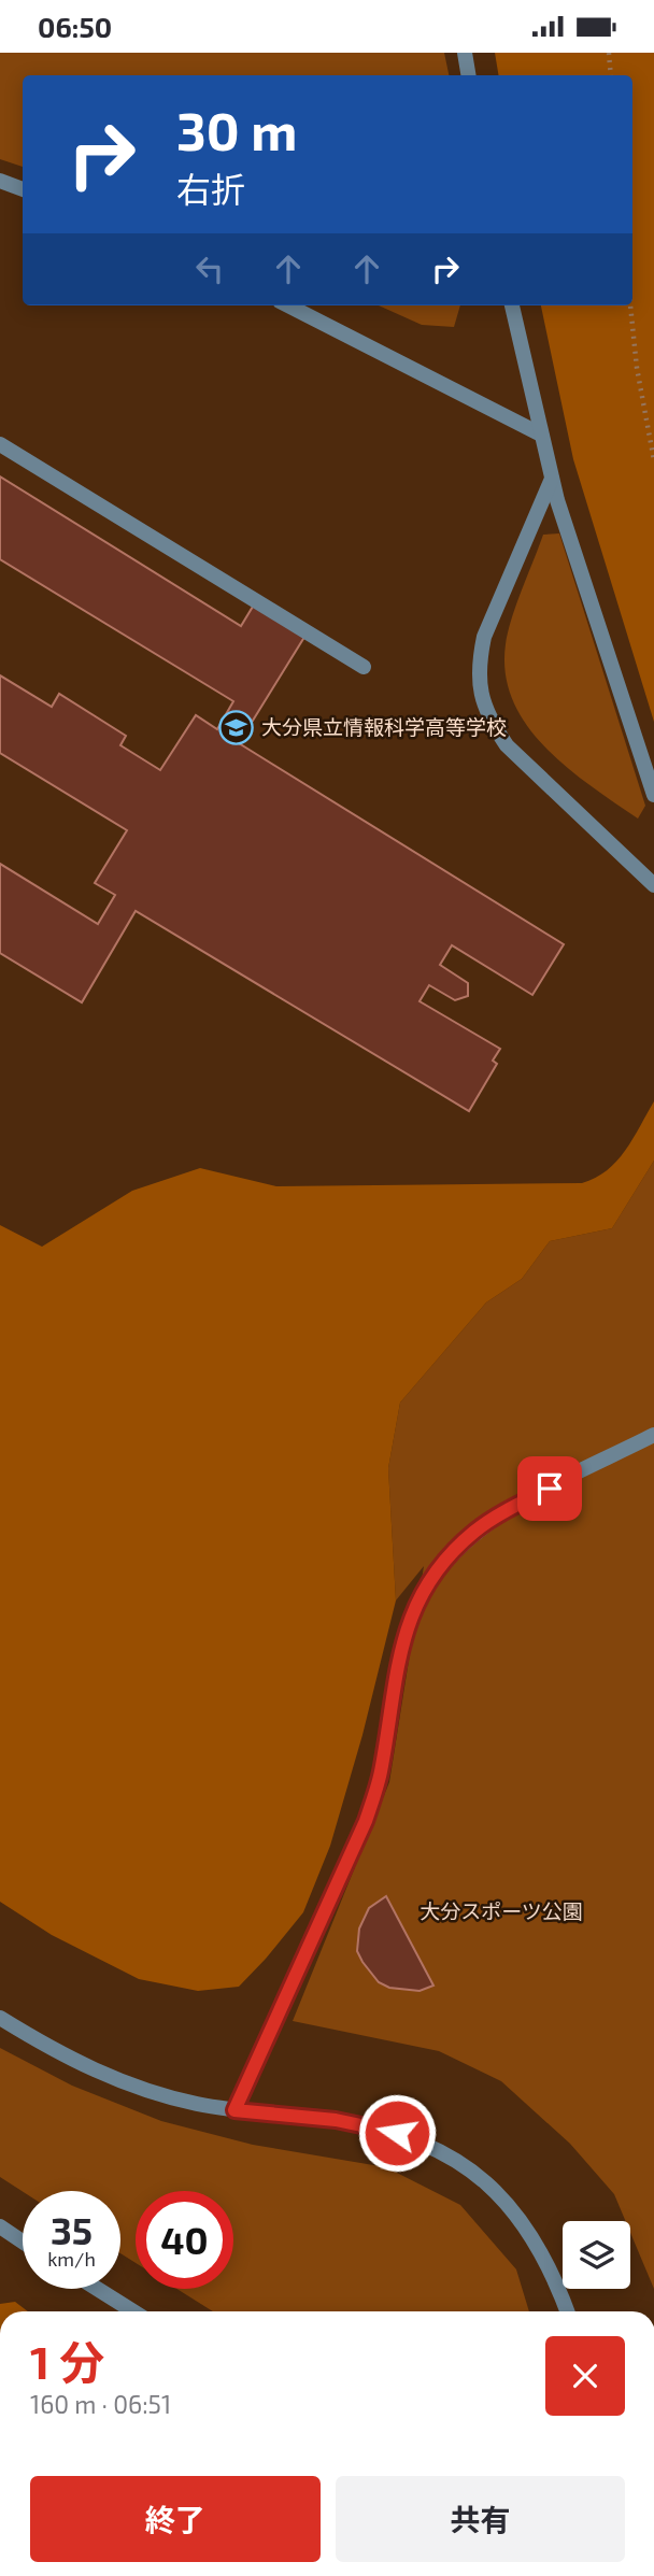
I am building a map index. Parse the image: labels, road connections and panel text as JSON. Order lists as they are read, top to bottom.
{
  "parks": ["大分スポーツ公園"],
  "places": {
    "school or university": ["大分県立情報科学高等学校"]
  },
  "page": {
    "status": "06:50",
    "turn": ["30 m", "右折"],
    "speed": "35 km/h",
    "limit": "40",
    "heading": ["1 分", "160 m · 06:51"],
    "buttons": ["終了", "共有"]
  }
}
